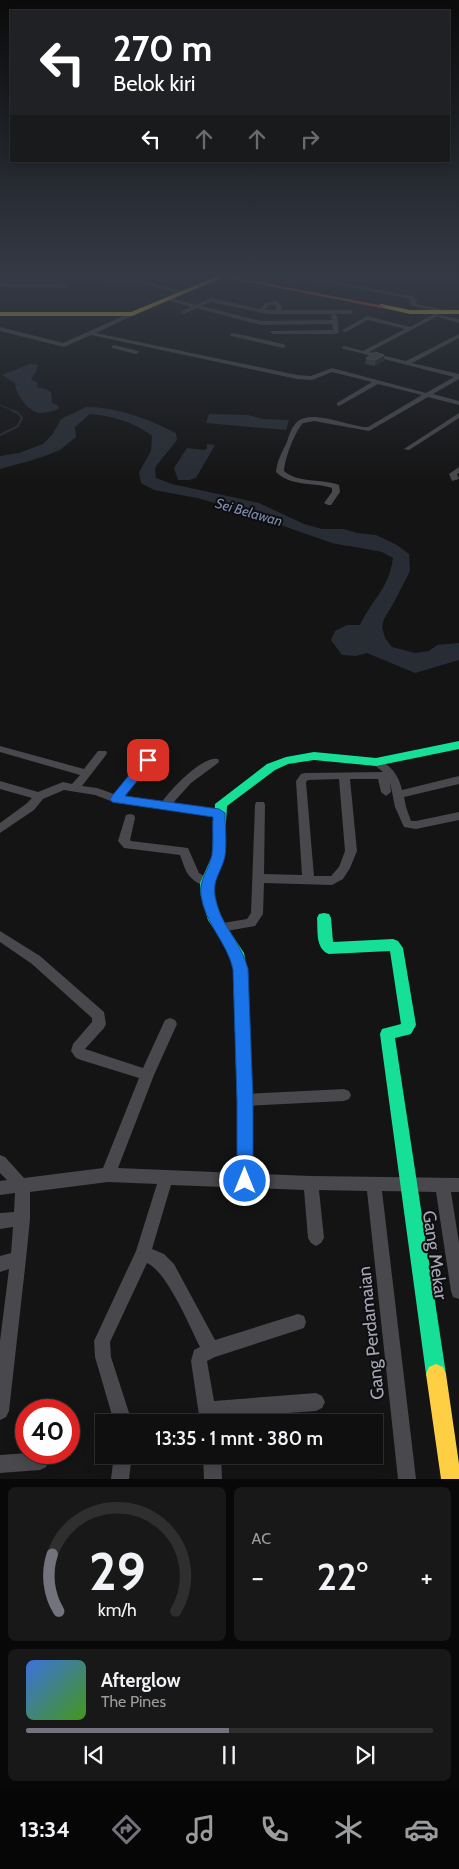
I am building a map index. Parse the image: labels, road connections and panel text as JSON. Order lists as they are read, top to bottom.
{
  "streets": {
    "street": ["Gang Mekar", "Gang Perdamaian"]
  },
  "water": ["Sei Belawan"],
  "page": {
    "turn": ["270 m", "Belok kiri"],
    "limit": "40",
    "trip": "13:35 · 1 mnt · 380 m",
    "tile": "AC",
    "heat": ["−", "22°", "+"],
    "song": ["Afterglow", "The Pines"],
    "tabs": "13:34",
    "gauge": ["29", "km/h"]
  }
}
